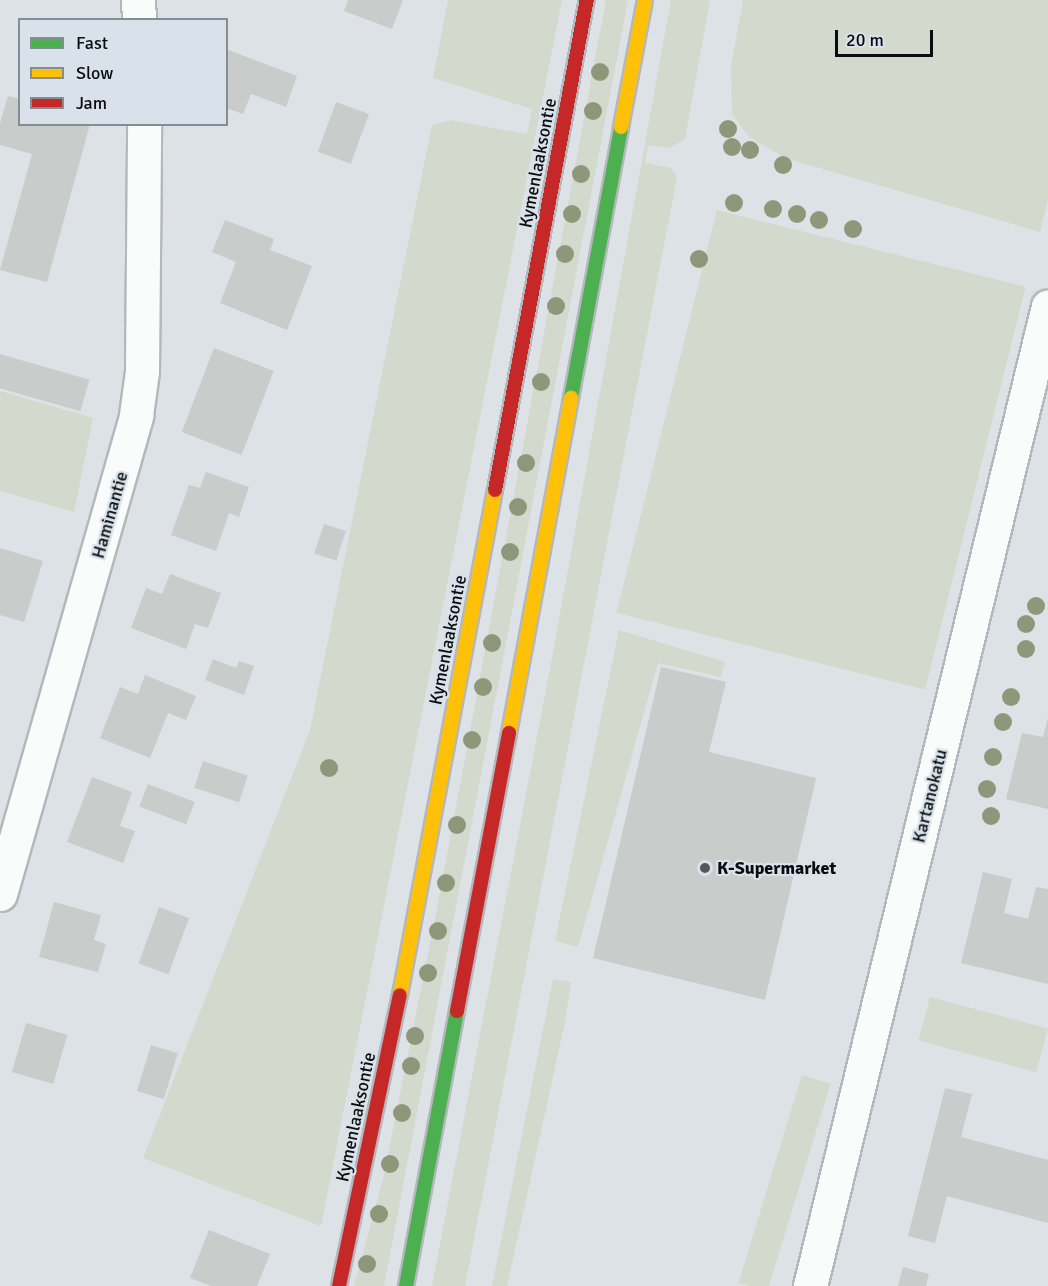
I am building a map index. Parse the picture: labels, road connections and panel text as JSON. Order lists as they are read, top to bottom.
{
  "streets": {
    "main road": ["Kymenlaaksontie"],
    "street": ["Haminantie", "Kartanokatu"]
  },
  "places": ["K-Supermarket"],
  "legend": ["Fast", "Slow", "Jam"],
  "scale_bar": "20 m"
}
